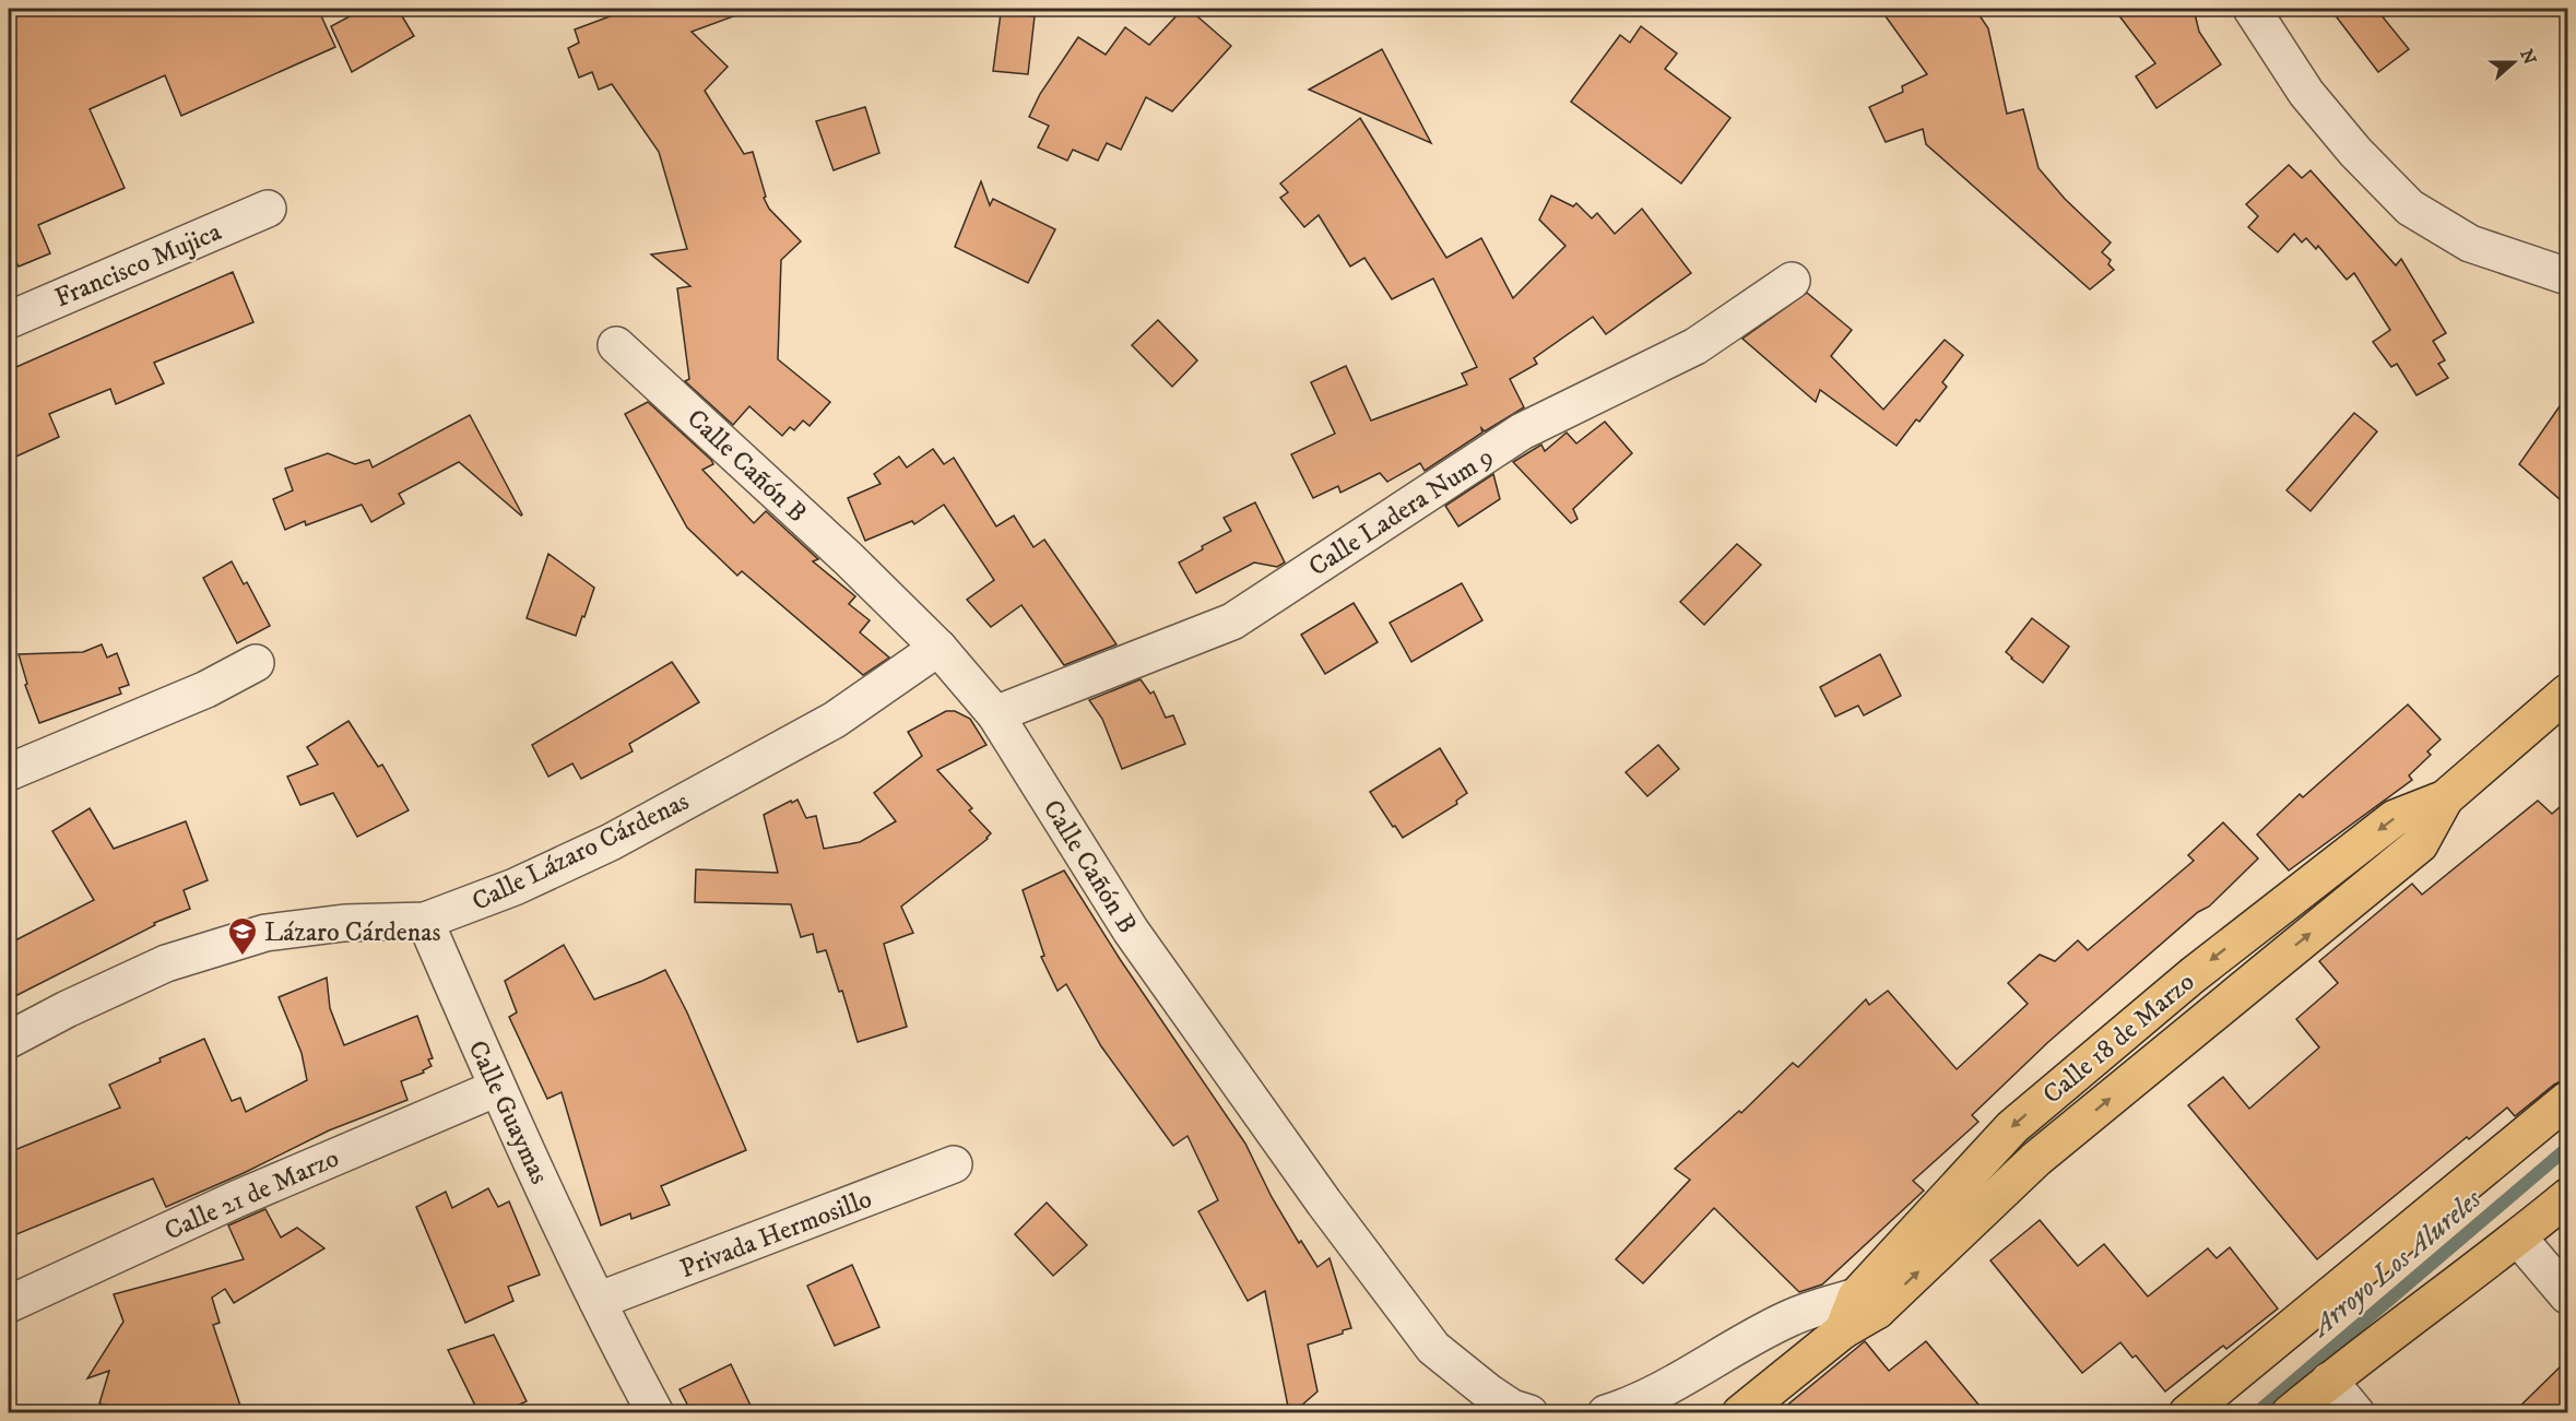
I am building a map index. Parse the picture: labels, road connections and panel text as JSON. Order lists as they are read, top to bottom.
{
  "streets": {
    "main road": ["Calle 18 de Marzo"],
    "street": [
      "Francisco Mujica",
      "Calle Cañón B",
      "Calle Ladera Num 9",
      "Calle Lázaro Cárdenas",
      "Calle Guaymas",
      "Calle 21 de Marzo",
      "Privada Hermosillo"
    ]
  },
  "crossings": [
    ["Calle Cañón B", "Calle Ladera Num 9"],
    ["Calle Cañón B", "Calle Lázaro Cárdenas"],
    ["Calle Lázaro Cárdenas", "Calle Guaymas"],
    ["Calle Guaymas", "Calle 21 de Marzo"],
    ["Calle Guaymas", "Privada Hermosillo"]
  ],
  "water": ["Arroyo Los Alureles"],
  "places": {
    "school or university": ["Lázaro Cárdenas"]
  },
  "north": "right"
}
